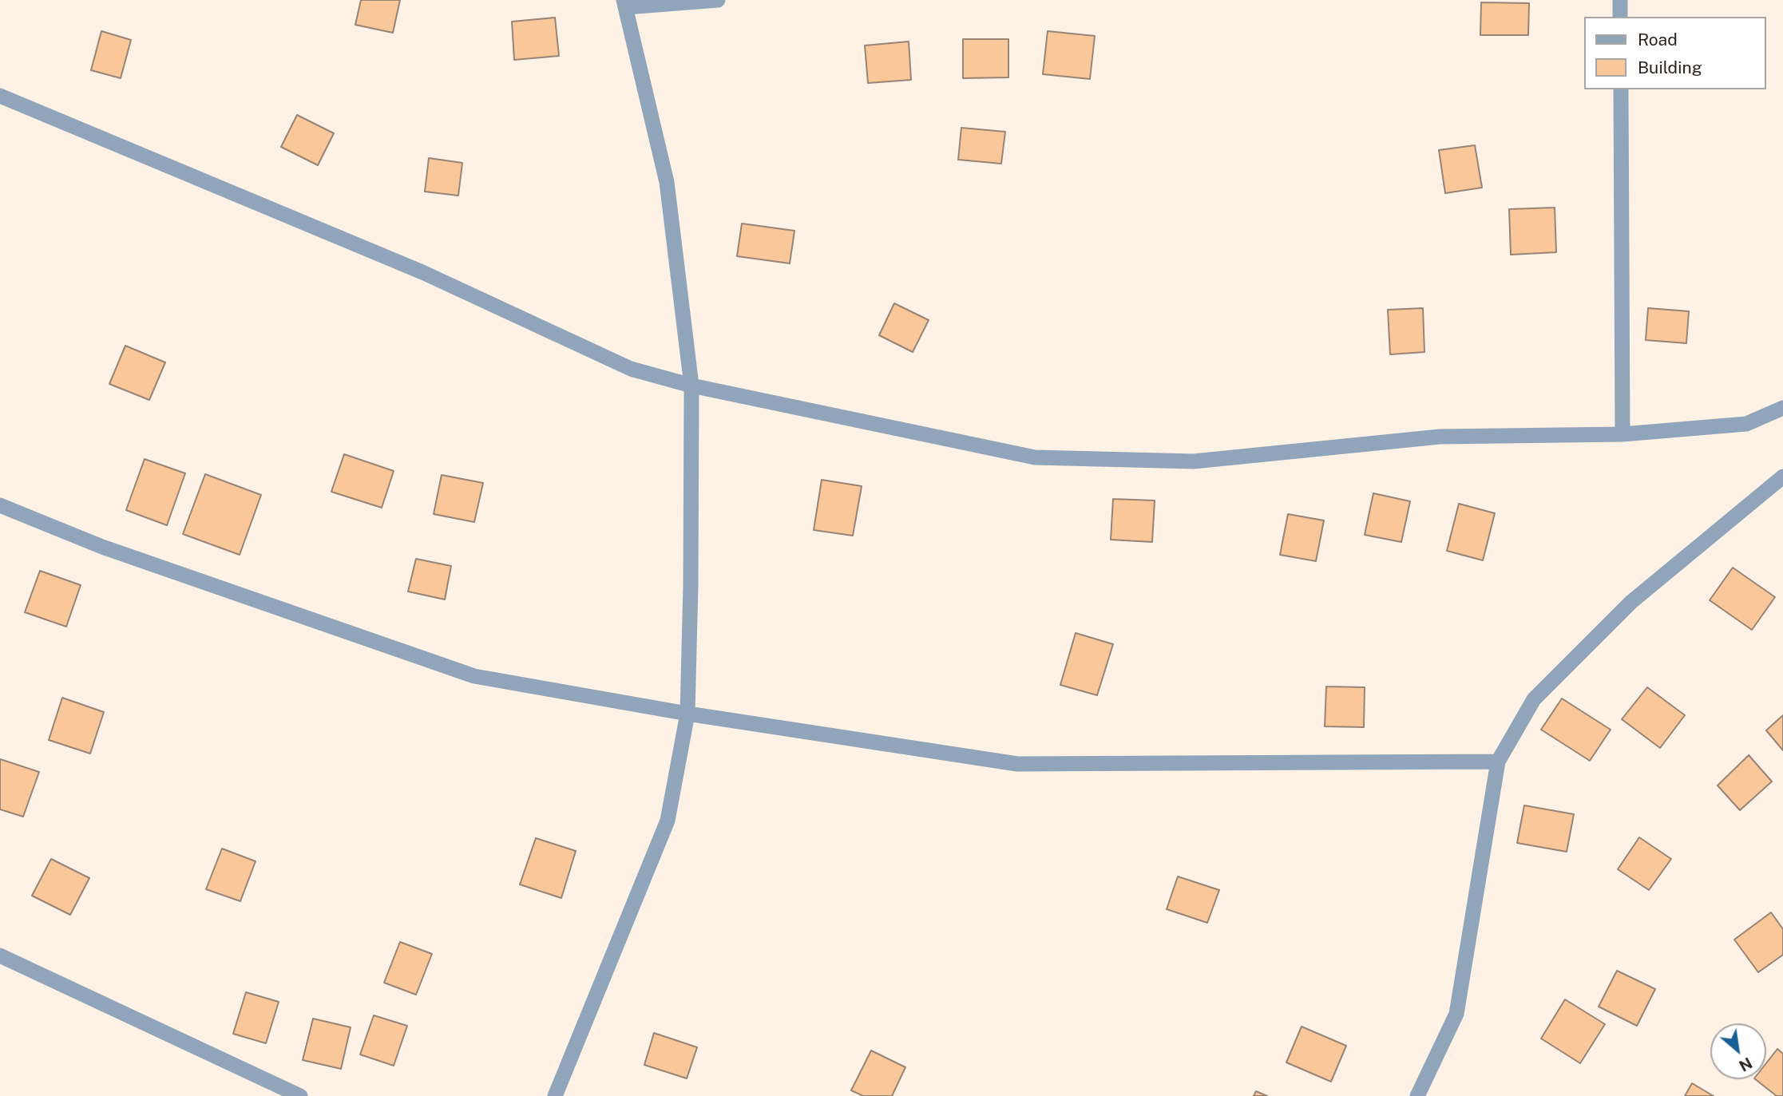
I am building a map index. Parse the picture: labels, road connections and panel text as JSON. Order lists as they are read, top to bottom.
{
  "legend": ["Road", "Building"],
  "north": "bottom right"
}
